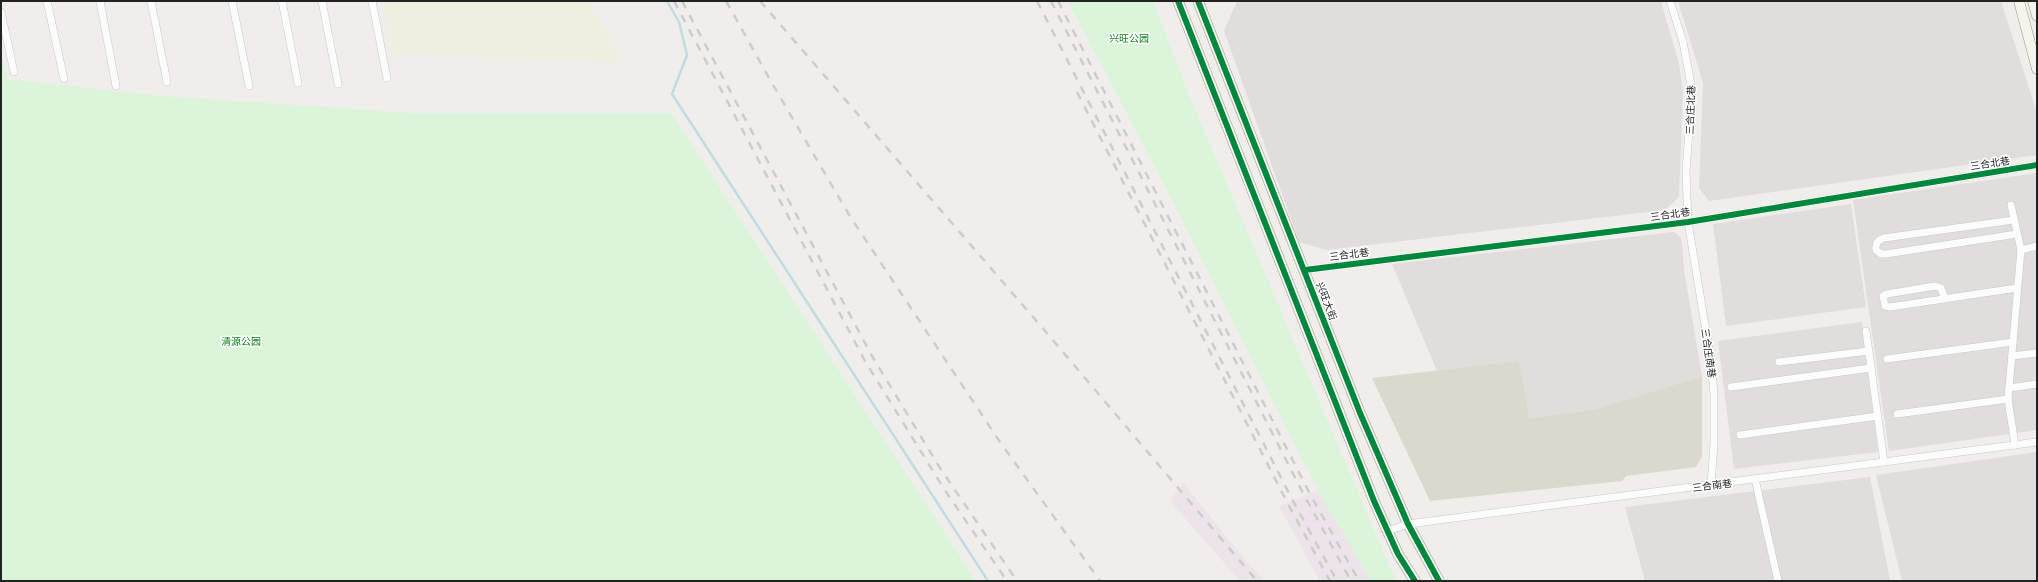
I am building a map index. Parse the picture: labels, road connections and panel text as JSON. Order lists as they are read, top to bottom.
{
  "streets": {
    "main road": ["兴旺大街"],
    "street": [
      "三合庄北巷",
      "三合北巷",
      "三合庄南巷",
      "三合南巷"
    ]
  },
  "crossings": [
    ["三合庄北巷", "三合北巷"],
    ["三合庄北巷", "三合庄南巷"],
    ["三合北巷", "兴旺大街"],
    ["三合北巷", "三合庄南巷"],
    ["兴旺大街", "三合南巷"],
    ["三合庄南巷", "三合南巷"]
  ],
  "parks": ["兴旺公园", "清源公园"]
}
